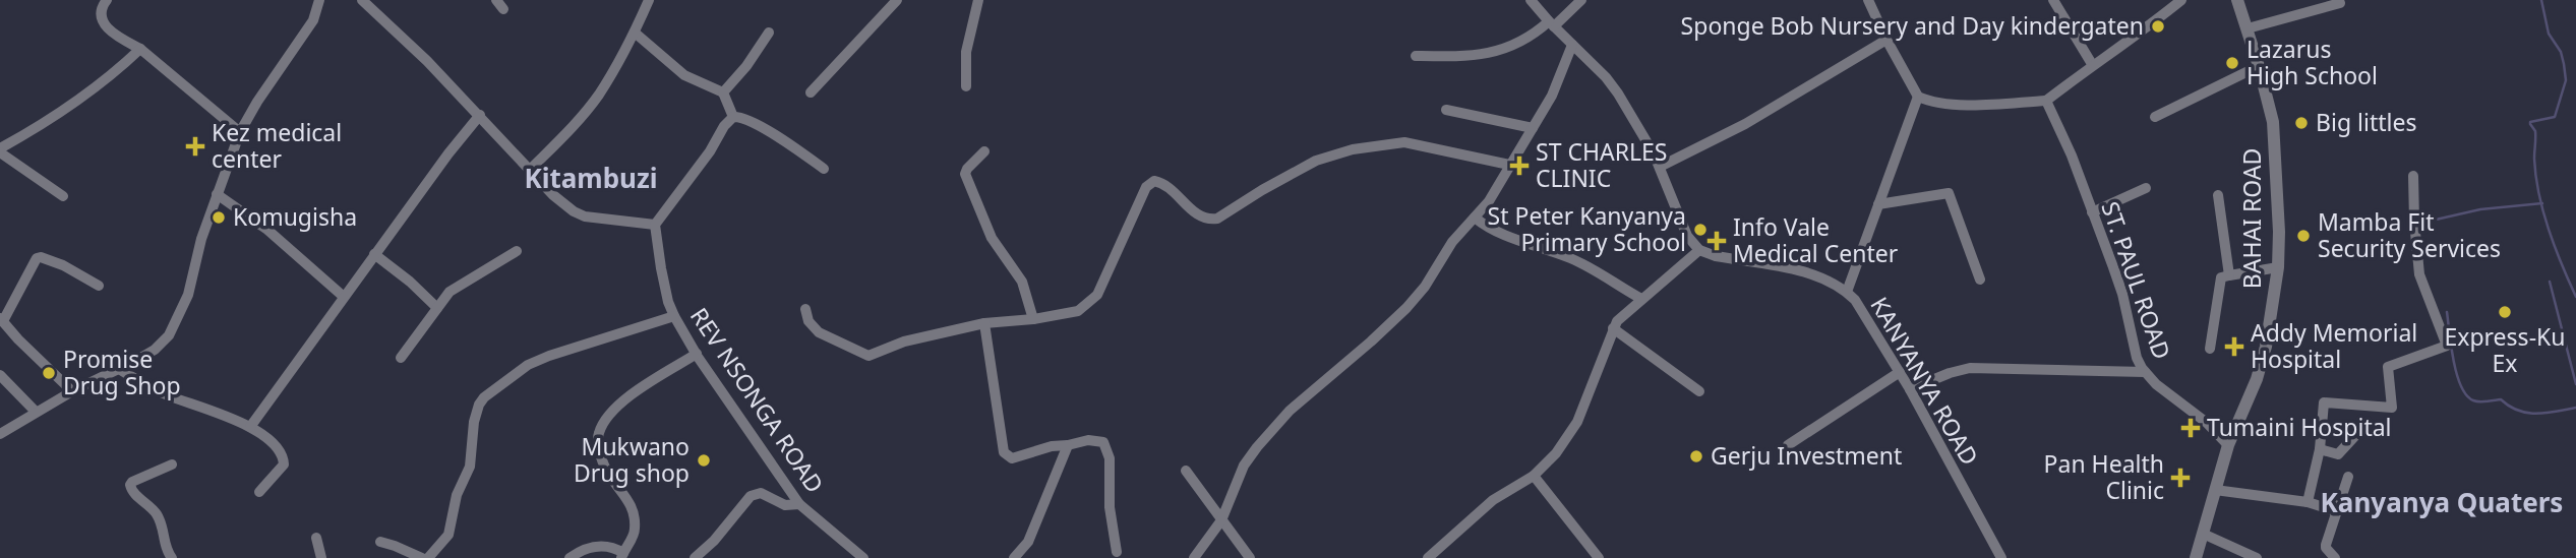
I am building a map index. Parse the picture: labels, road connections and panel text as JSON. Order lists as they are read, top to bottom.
{
  "streets": {
    "street": [
      "BAHAI ROAD",
      "ST. PAUL ROAD",
      "KANYANYA ROAD",
      "REV NSONGA ROAD"
    ]
  },
  "crossings": [
    ["BAHAI ROAD", "ST. PAUL ROAD"]
  ],
  "districts": ["Kitambuzi", "Kanyanya Quaters"],
  "places": {
    "other": [
      "Sponge Bob Nursery and Day kindergaten",
      "Lazarus High School",
      "Big littles",
      "Komugisha",
      "St Peter Kanyanya Primary School",
      "Mamba Fit Security Services",
      "Express-Ku Ex",
      "Promise Drug Shop",
      "Gerju Investment",
      "Mukwano Drug shop"
    ],
    "health": [
      "Kez medical center",
      "ST CHARLES CLINIC",
      "Info Vale Medical Center",
      "Addy Memorial Hospital",
      "Tumaini Hospital",
      "Pan Health Clinic"
    ]
  }
}
